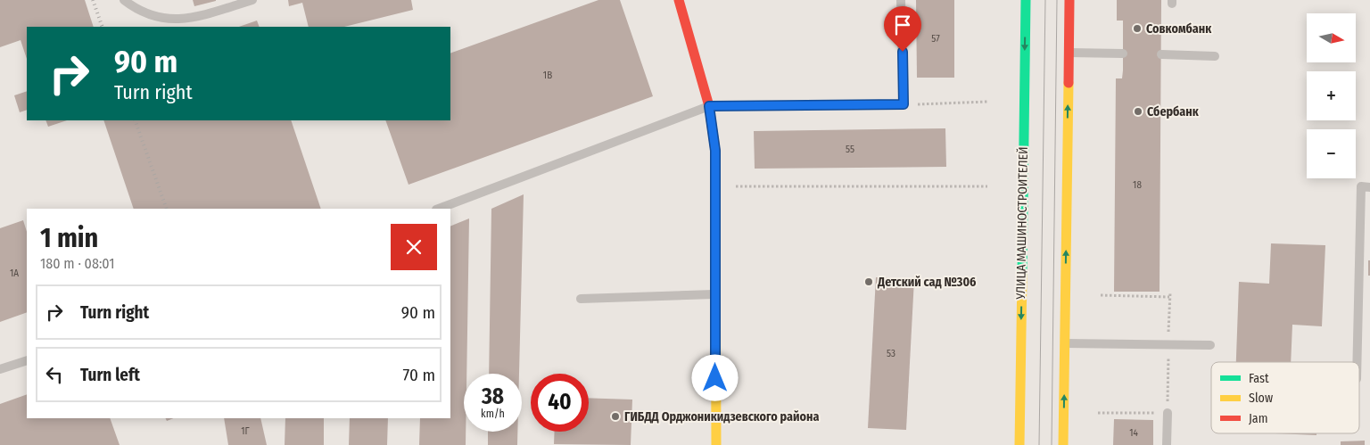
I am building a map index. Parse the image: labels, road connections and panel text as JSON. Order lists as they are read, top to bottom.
{
  "streets": {
    "main road": ["УЛИЦА МАШИНОСТРОИТЕЛЕЙ"]
  },
  "places": [
    "Совкомбанк",
    "Сбербанк",
    "Детский сад №306",
    "ГИБДД Орджоникидзевского района"
  ],
  "house_numbers": [
    "57",
    "1В",
    "55",
    "18",
    "1А",
    "53",
    "1Г",
    "14"
  ],
  "legend": ["Fast", "Slow", "Jam"],
  "north": "right",
  "page": {
    "map_buttons": ["+", "−"],
    "turn": ["90 m", "Turn right"],
    "heading": ["1 min", "180 m · 08:01"],
    "list": [
      {
        "name": "Turn right",
        "value": "90 m"
      },
      {
        "name": "Turn left",
        "value": "70 m"
      }
    ],
    "speed": "38 km/h",
    "limit": "40"
  }
}
